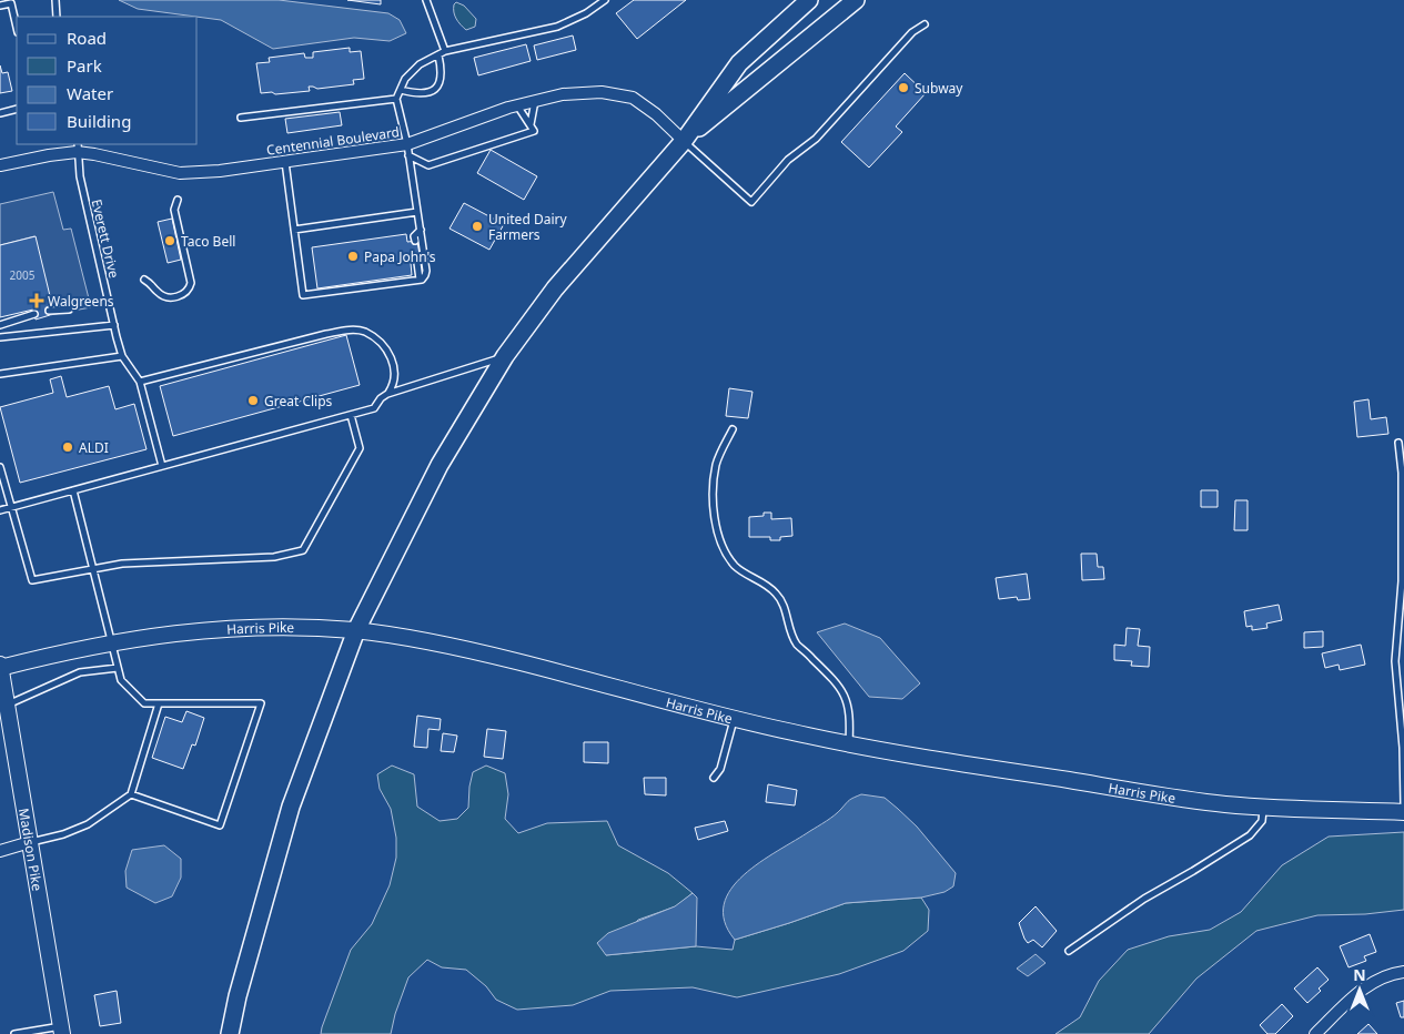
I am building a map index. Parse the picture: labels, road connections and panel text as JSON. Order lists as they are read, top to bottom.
{
  "streets": {
    "main road": ["Harris Pike", "Madison Pike"],
    "street": ["Centennial Boulevard"],
    "lane": ["Everett Drive"]
  },
  "crossings": [
    ["Centennial Boulevard", "Everett Drive"],
    ["Harris Pike", "Madison Pike"]
  ],
  "places": {
    "other": [
      "Subway",
      "United Dairy Farmers",
      "Taco Bell",
      "Papa John's",
      "Great Clips",
      "ALDI"
    ],
    "health": ["Walgreens"]
  },
  "house_numbers": ["2005"],
  "legend": [
    "Road",
    "Park",
    "Water",
    "Building"
  ],
  "north": "top"
}
